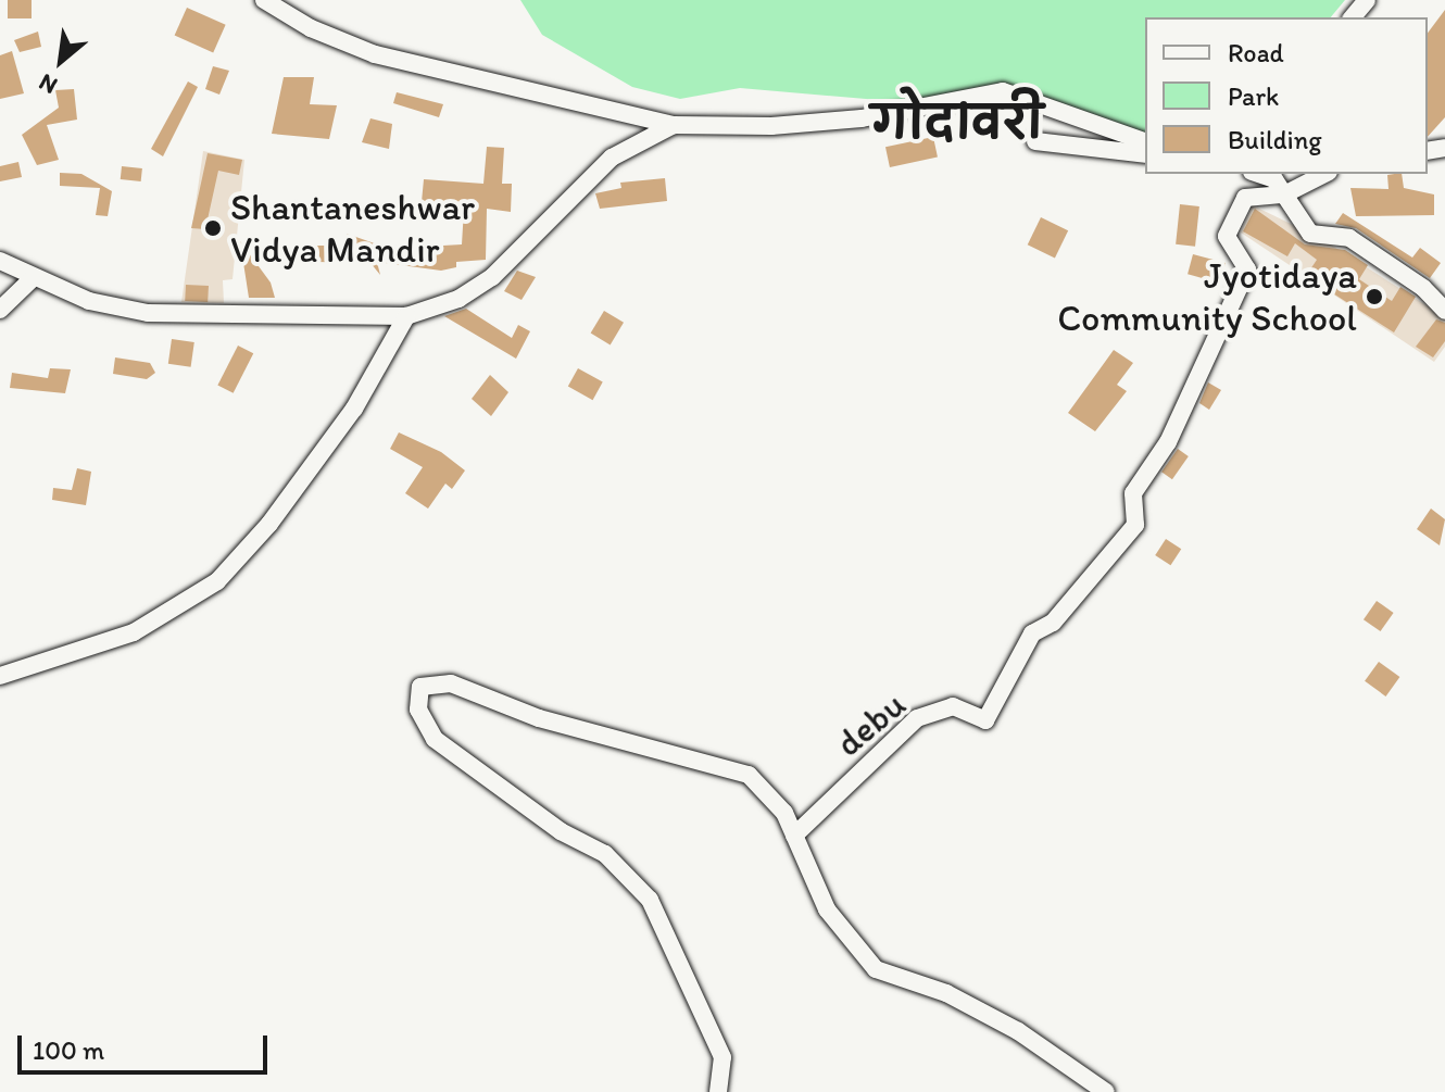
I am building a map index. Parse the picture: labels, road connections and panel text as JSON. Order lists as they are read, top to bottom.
{
  "streets": {
    "street": ["debu"]
  },
  "districts": ["गोदावरी"],
  "places": ["Shantaneshwar Vidya Mandir", "Jyotidaya Community School"],
  "legend": ["Road", "Park", "Building"],
  "scale_bar": "100 m",
  "north": "bottom left"
}
